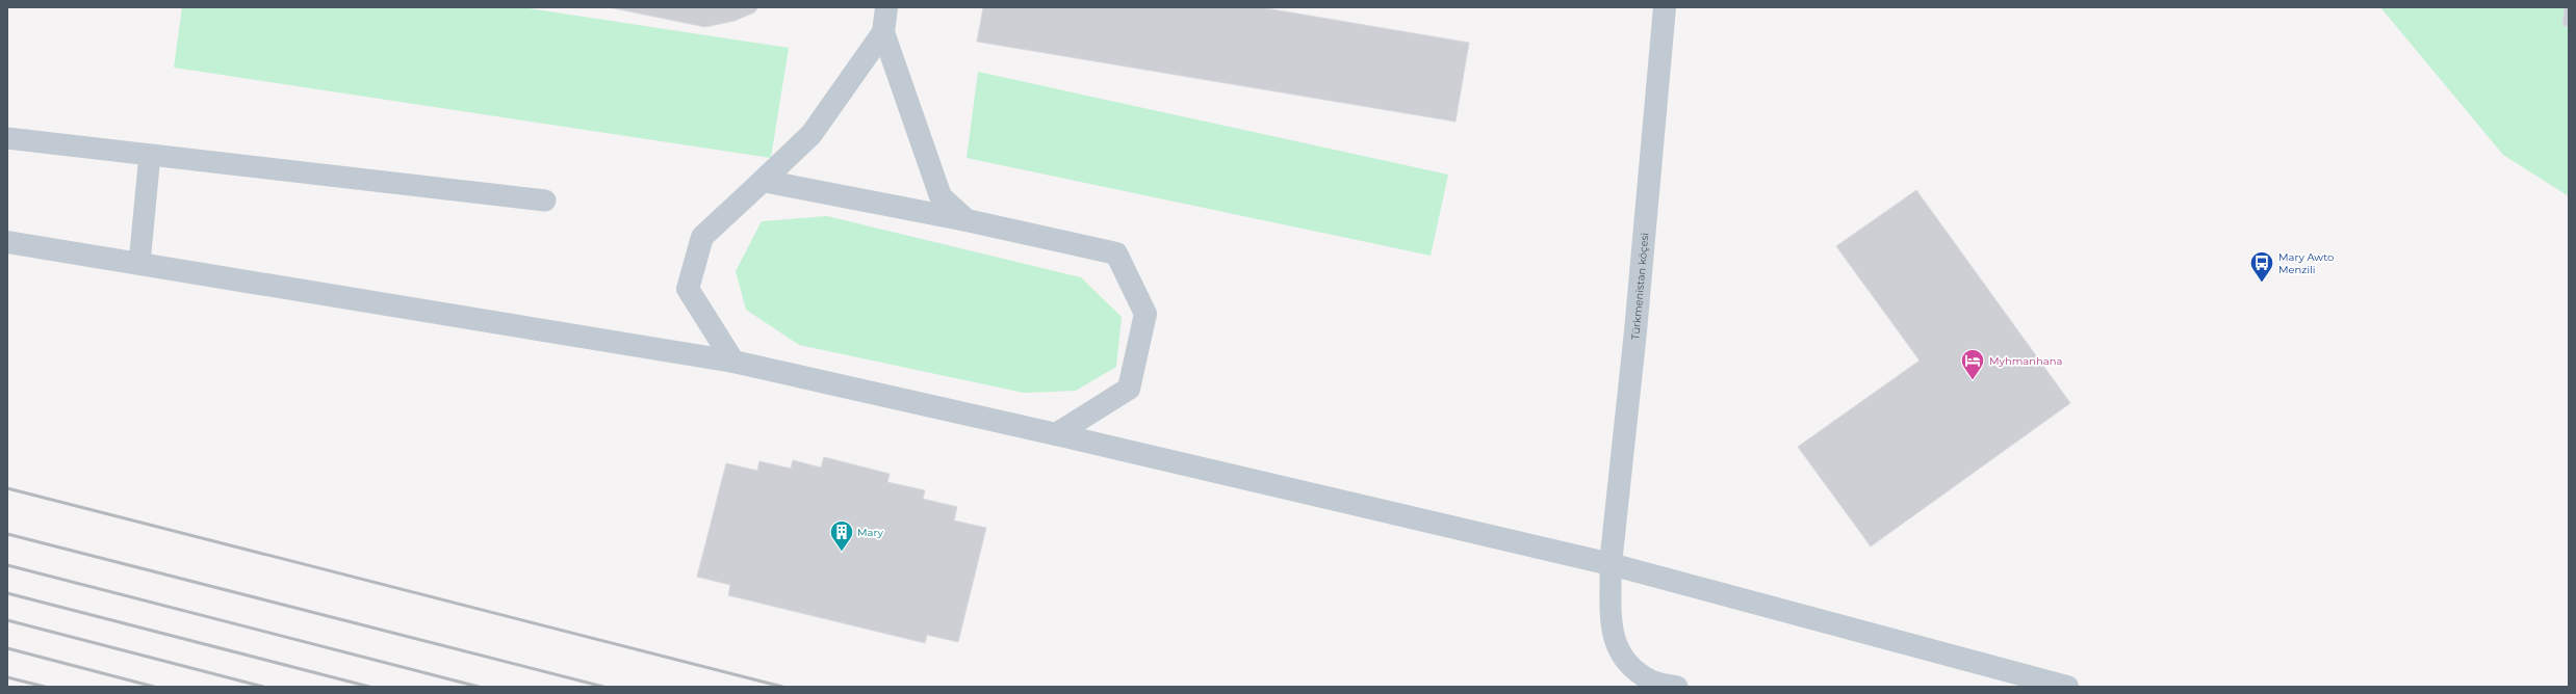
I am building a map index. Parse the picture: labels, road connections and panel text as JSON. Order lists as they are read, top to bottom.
{
  "streets": {
    "street": ["Türkmenistan köçesi"]
  },
  "places": {
    "bus stop": ["Mary Awto Menzili"],
    "hotel": ["Myhmanhana"],
    "building": ["Mary"]
  }
}
